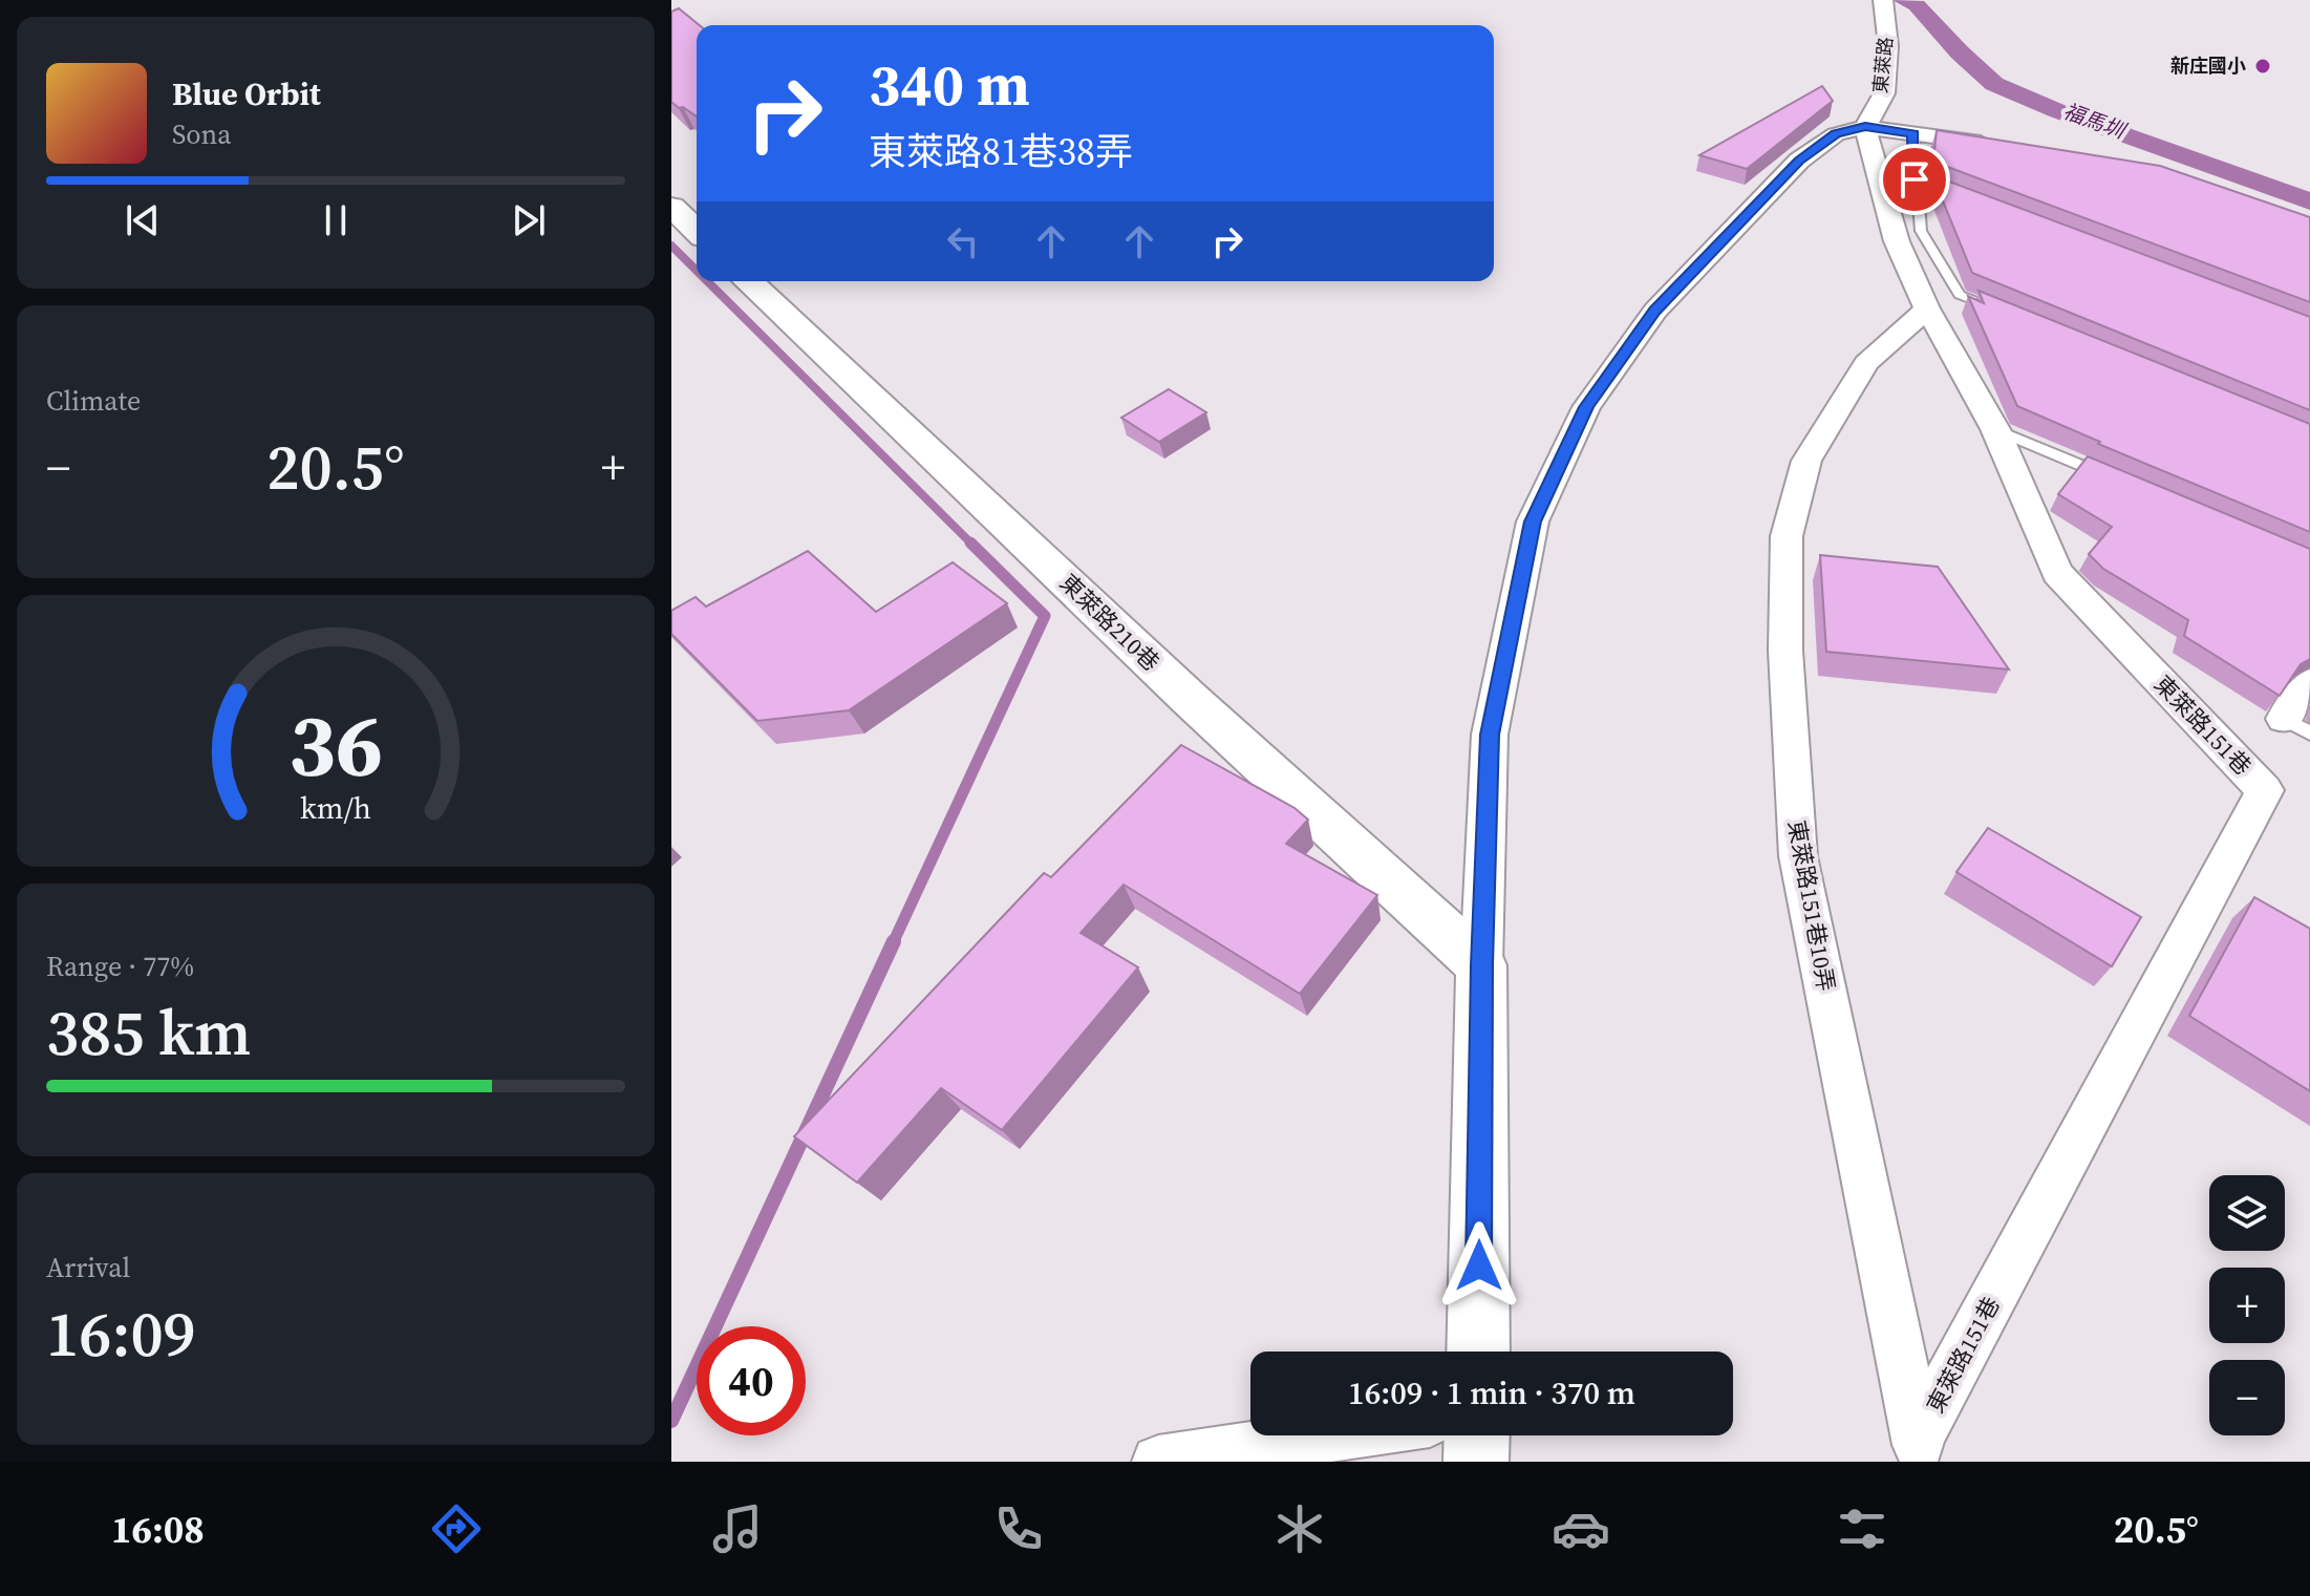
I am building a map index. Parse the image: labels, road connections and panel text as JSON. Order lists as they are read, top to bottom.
{
  "streets": {
    "street": [
      "東萊路",
      "東萊路210巷",
      "東萊路151巷",
      "東萊路151巷10弄"
    ]
  },
  "crossings": [
    ["東萊路", "東萊路151巷"],
    ["東萊路151巷", "東萊路151巷10弄"]
  ],
  "water": ["福馬圳"],
  "places": ["新庄國小"],
  "page": {
    "turn": ["340 m", "東萊路81巷38弄"],
    "song": ["Blue Orbit", "Sona"],
    "tile": [
      "Climate",
      ["Range · 77%", "385 km"],
      ["Arrival", "16:09"]
    ],
    "heat": ["−", "20.5°", "+"],
    "map_buttons": ["+", "−"],
    "limit": "40",
    "trip": "16:09 · 1 min · 370 m",
    "tabs": ["16:08", "20.5°"],
    "gauge": ["36", "km/h"]
  }
}
